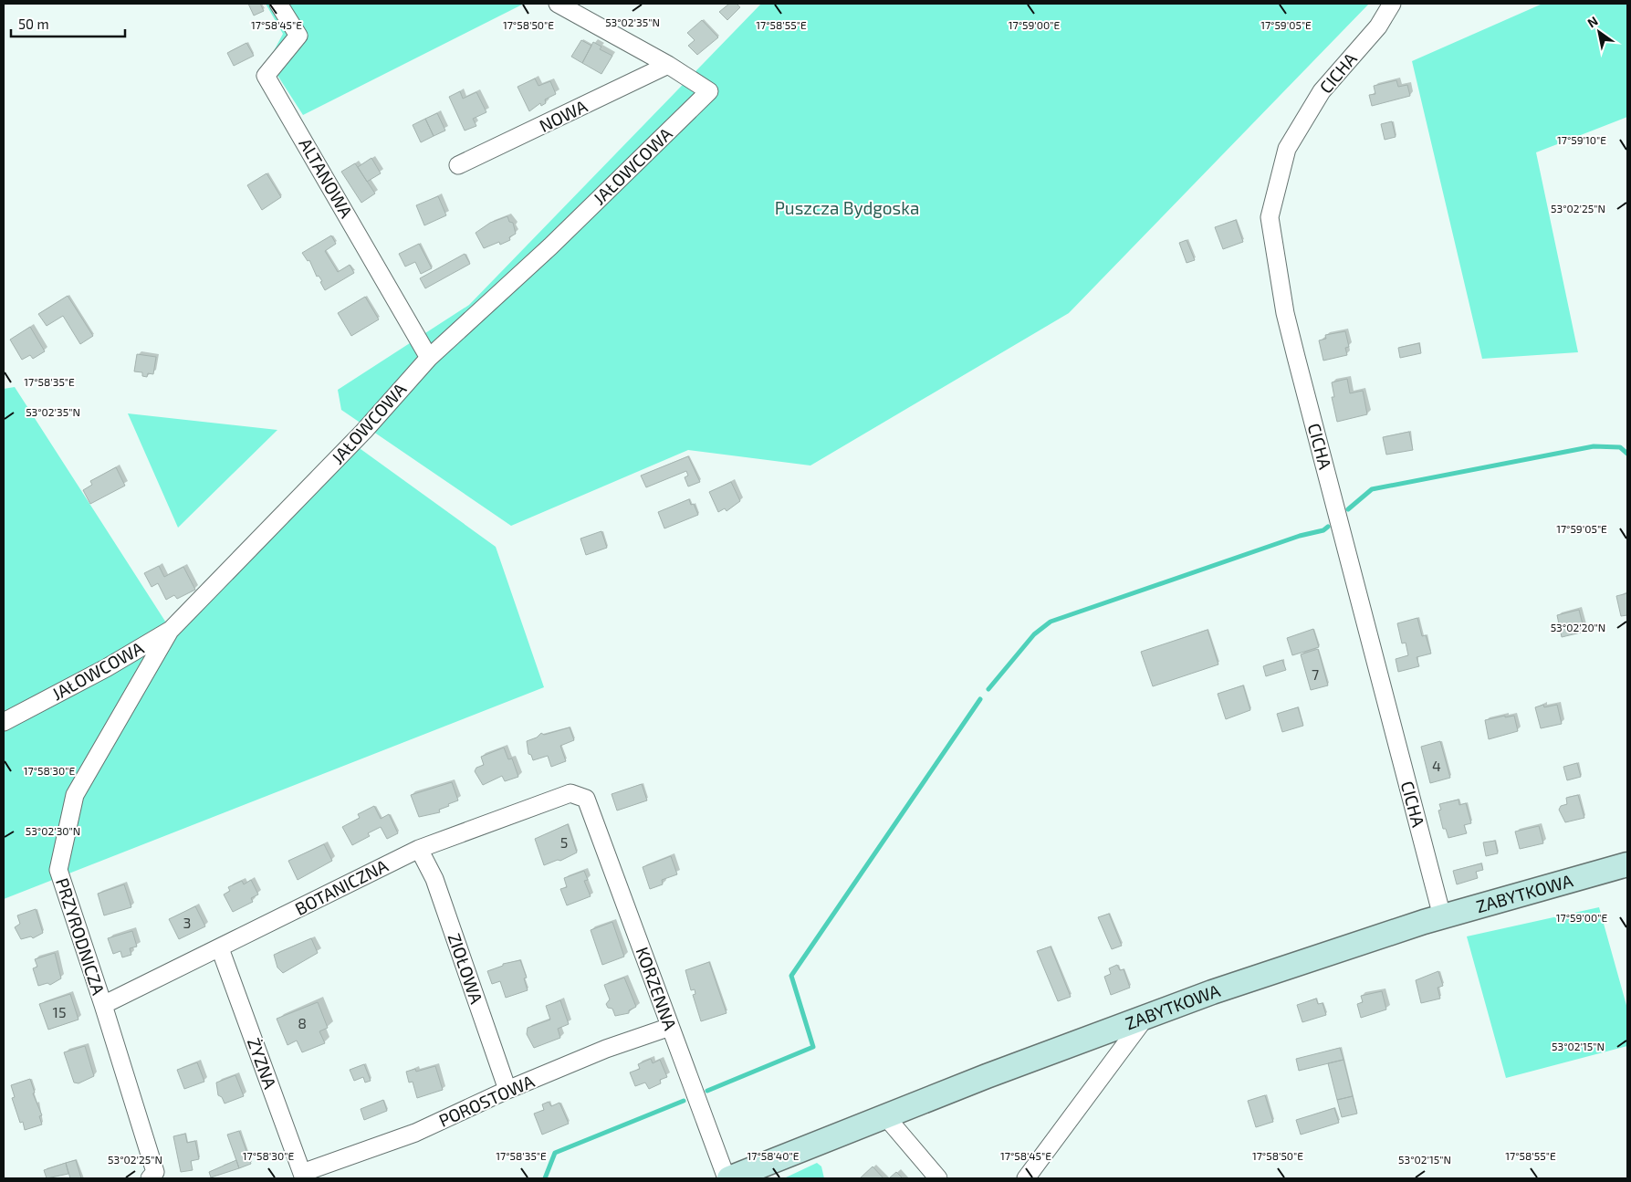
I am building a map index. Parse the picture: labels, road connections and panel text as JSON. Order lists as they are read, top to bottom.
{
  "streets": {
    "street": [
      "CICHA",
      "NOWA",
      "JAŁOWCOWA",
      "ALTANOWA",
      "BOTANICZNA",
      "ZABYTKOWA",
      "PRZYRODNICZA",
      "ZIOŁOWA",
      "KORZENNA",
      "ŻYZNA",
      "POROSTOWA"
    ]
  },
  "crossings": [
    ["CICHA", "ZABYTKOWA"],
    ["NOWA", "JAŁOWCOWA"],
    ["JAŁOWCOWA", "ALTANOWA"],
    ["JAŁOWCOWA", "PRZYRODNICZA"],
    ["BOTANICZNA", "PRZYRODNICZA"],
    ["BOTANICZNA", "ZIOŁOWA"],
    ["BOTANICZNA", "KORZENNA"],
    ["BOTANICZNA", "ŻYZNA"],
    ["ZABYTKOWA", "KORZENNA"],
    ["ZIOŁOWA", "POROSTOWA"],
    ["KORZENNA", "POROSTOWA"],
    ["ŻYZNA", "POROSTOWA"]
  ],
  "parks": ["Puszcza Bydgoska"],
  "house_numbers": [
    "7",
    "4",
    "5",
    "3",
    "15",
    "8"
  ],
  "scale_bar": "50 m",
  "north": "top left",
  "coordinates": [
    "53°02'35\"N",
    "17°58'45\"E",
    "17°58'50\"E",
    "17°58'55\"E",
    "17°59'00\"E",
    "17°59'05\"E",
    "17°59'10\"E",
    "53°02'25\"N",
    "17°58'35\"E",
    "53°02'20\"N",
    "17°58'30\"E",
    "53°02'30\"N",
    "53°02'15\"N",
    "17°58'40\"E"
  ]
}
